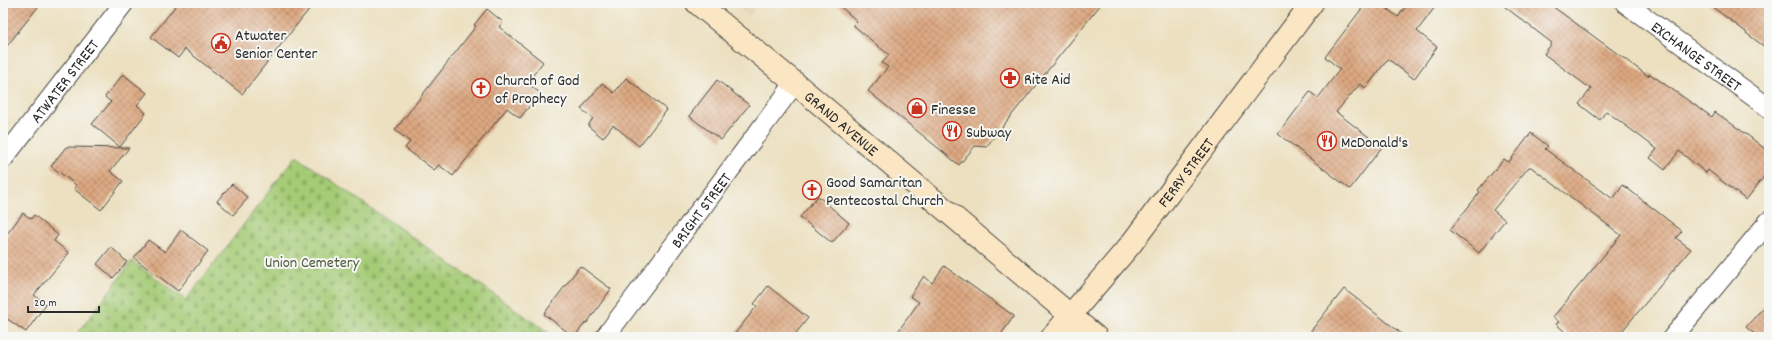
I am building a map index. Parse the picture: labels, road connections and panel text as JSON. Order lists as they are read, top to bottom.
{
  "streets": {
    "main road": ["GRAND AVENUE", "FERRY STREET"],
    "street": ["EXCHANGE STREET", "ATWATER STREET", "BRIGHT STREET"]
  },
  "crossings": [
    ["GRAND AVENUE", "FERRY STREET"],
    ["GRAND AVENUE", "BRIGHT STREET"]
  ],
  "parks": ["Union Cemetery"],
  "places": {
    "public building": ["Atwater Senior Center"],
    "pharmacy": ["Rite Aid"],
    "church": ["Church of God of Prophecy", "Good Samaritan Pentecostal Church"],
    "shop": ["Finesse"],
    "restaurant": ["Subway", "McDonald's"]
  },
  "scale_bar": "20 m"
}
